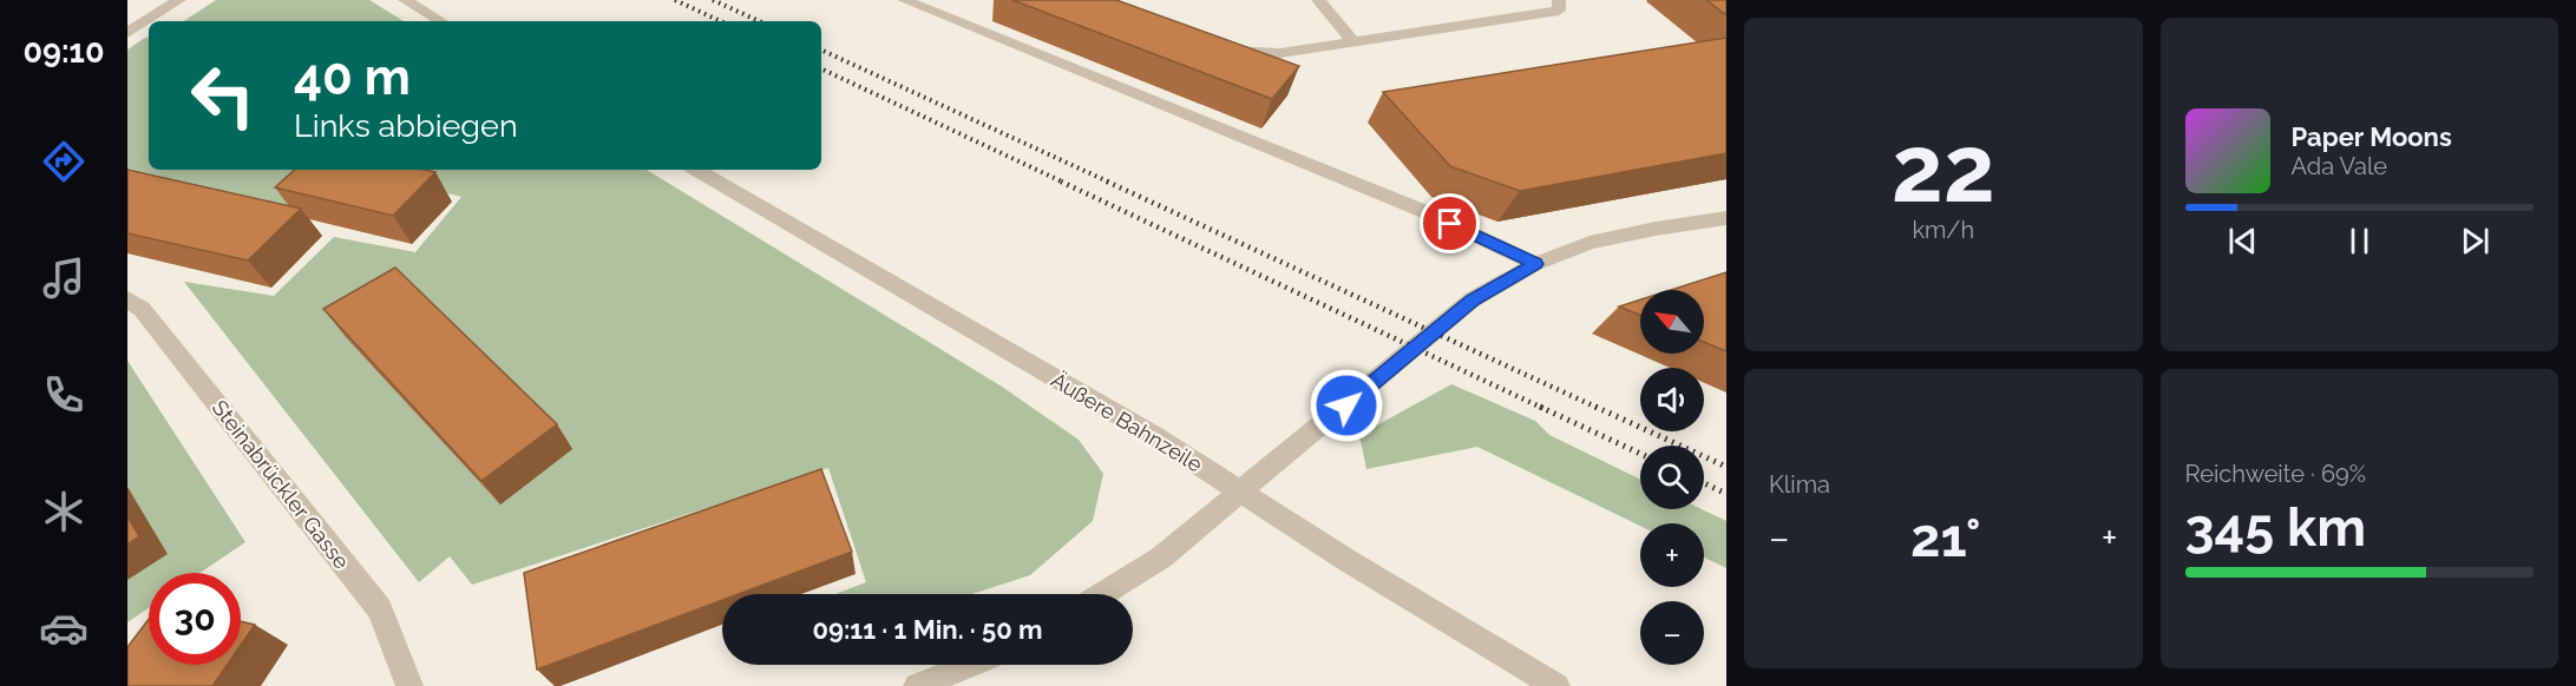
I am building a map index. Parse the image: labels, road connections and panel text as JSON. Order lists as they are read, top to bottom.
{
  "streets": {
    "street": ["Äußere Bahnzeile", "Steinabrückler Gasse"]
  },
  "north": "top left",
  "page": {
    "tabs": "09:10",
    "tile": [
      ["22", "km/h"],
      "Klima",
      ["Reichweite · 69%", "345 km"]
    ],
    "turn": ["40 m", "Links abbiegen"],
    "song": ["Paper Moons", "Ada Vale"],
    "map_buttons": ["+", "−"],
    "heat": ["−", "21°", "+"],
    "limit": "30",
    "trip": "09:11 · 1 Min. · 50 m"
  }
}
